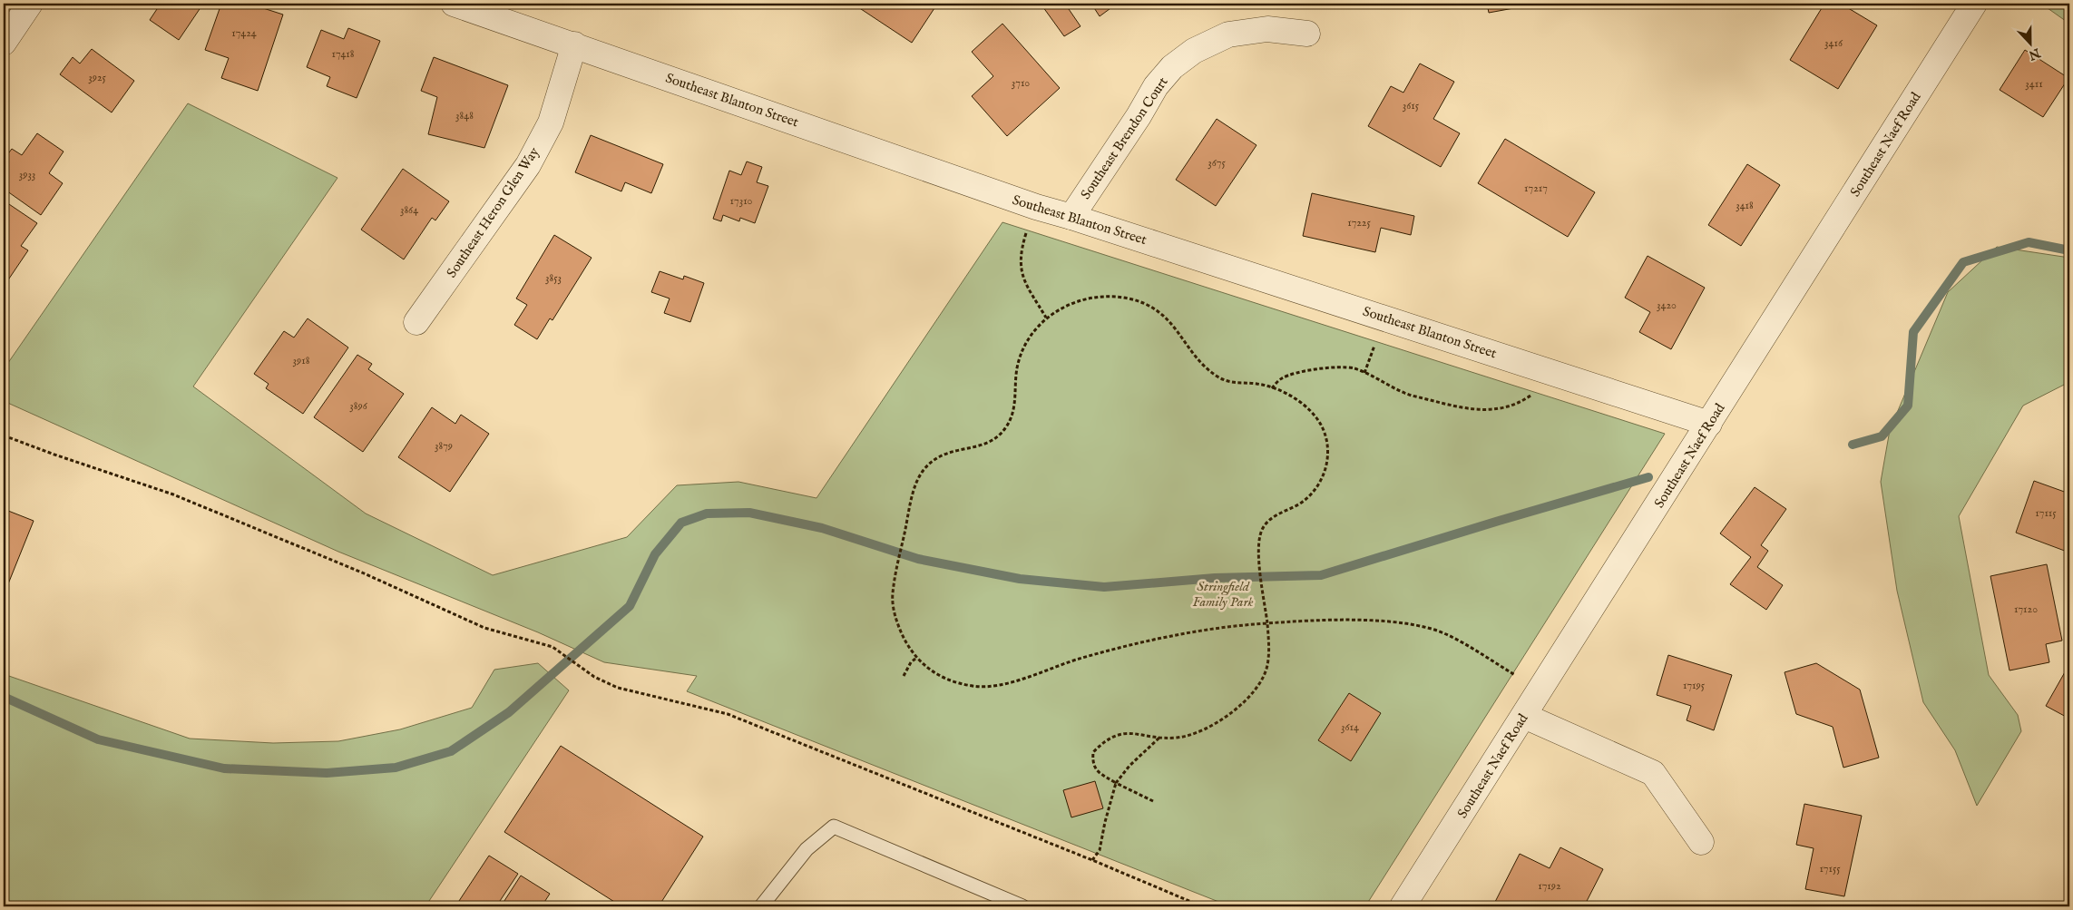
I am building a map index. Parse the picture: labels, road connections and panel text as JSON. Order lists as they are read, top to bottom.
{
  "streets": {
    "street": [
      "Southeast Blanton Street",
      "Southeast Brendon Court",
      "Southeast Naef Road",
      "Southeast Heron Glen Way"
    ]
  },
  "crossings": [
    ["Southeast Blanton Street", "Southeast Brendon Court"],
    ["Southeast Blanton Street", "Southeast Naef Road"],
    ["Southeast Blanton Street", "Southeast Heron Glen Way"]
  ],
  "parks": ["Stringfield Family Park"],
  "house_numbers": [
    "17424",
    "3416",
    "17418",
    "3925",
    "3710",
    "3411",
    "3615",
    "3848",
    "3675",
    "3933",
    "17217",
    "17310",
    "3418",
    "3864",
    "17225",
    "3853",
    "3420",
    "3918",
    "3896",
    "3879",
    "17115",
    "17120",
    "17195",
    "3614",
    "17155",
    "17192"
  ],
  "north": "bottom"
}
